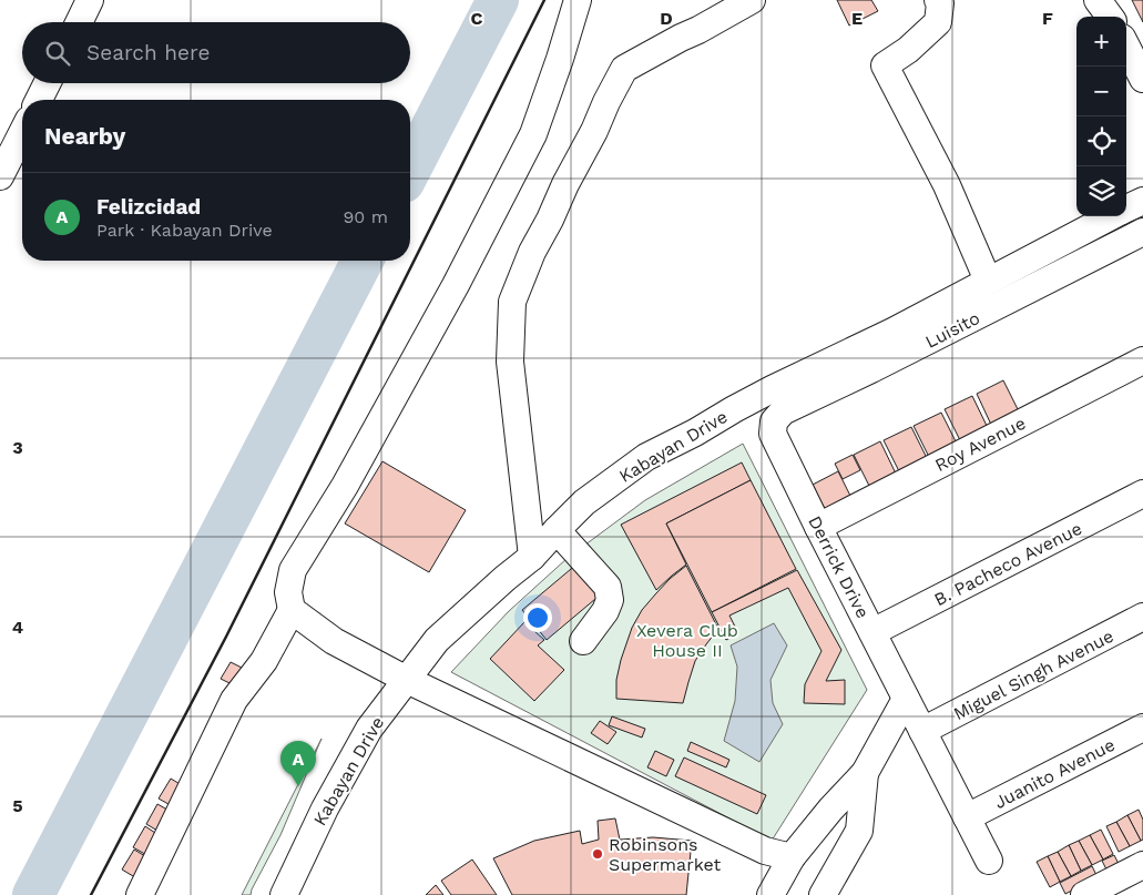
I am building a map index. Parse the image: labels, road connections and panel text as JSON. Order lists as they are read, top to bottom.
{
  "streets": {
    "street": [
      "Luisito",
      "Roy Avenue",
      "Kabayan Drive",
      "B. Pacheco Avenue",
      "Derrick Drive",
      "Miguel Singh Avenue",
      "Juanito Avenue"
    ]
  },
  "crossings": [
    ["Luisito", "Derrick Drive"],
    ["Roy Avenue", "Derrick Drive"],
    ["B. Pacheco Avenue", "Derrick Drive"],
    ["Derrick Drive", "Miguel Singh Avenue"],
    ["Derrick Drive", "Juanito Avenue"]
  ],
  "parks": ["Xevera Club House II"],
  "places": ["Robinsons Supermarket"],
  "page": {
    "map_buttons": ["+", "−"],
    "search": "Search here",
    "heading": "Nearby",
    "list": [
      {
        "mark": "A",
        "name": "Felizcidad",
        "note": "Park · Kabayan Drive",
        "value": "90 m"
      }
    ],
    "pins": "A"
  },
  "grid": {
    "columns": [
      "C",
      "D",
      "E",
      "F"
    ],
    "rows": ["3", "4", "5"]
  }
}
